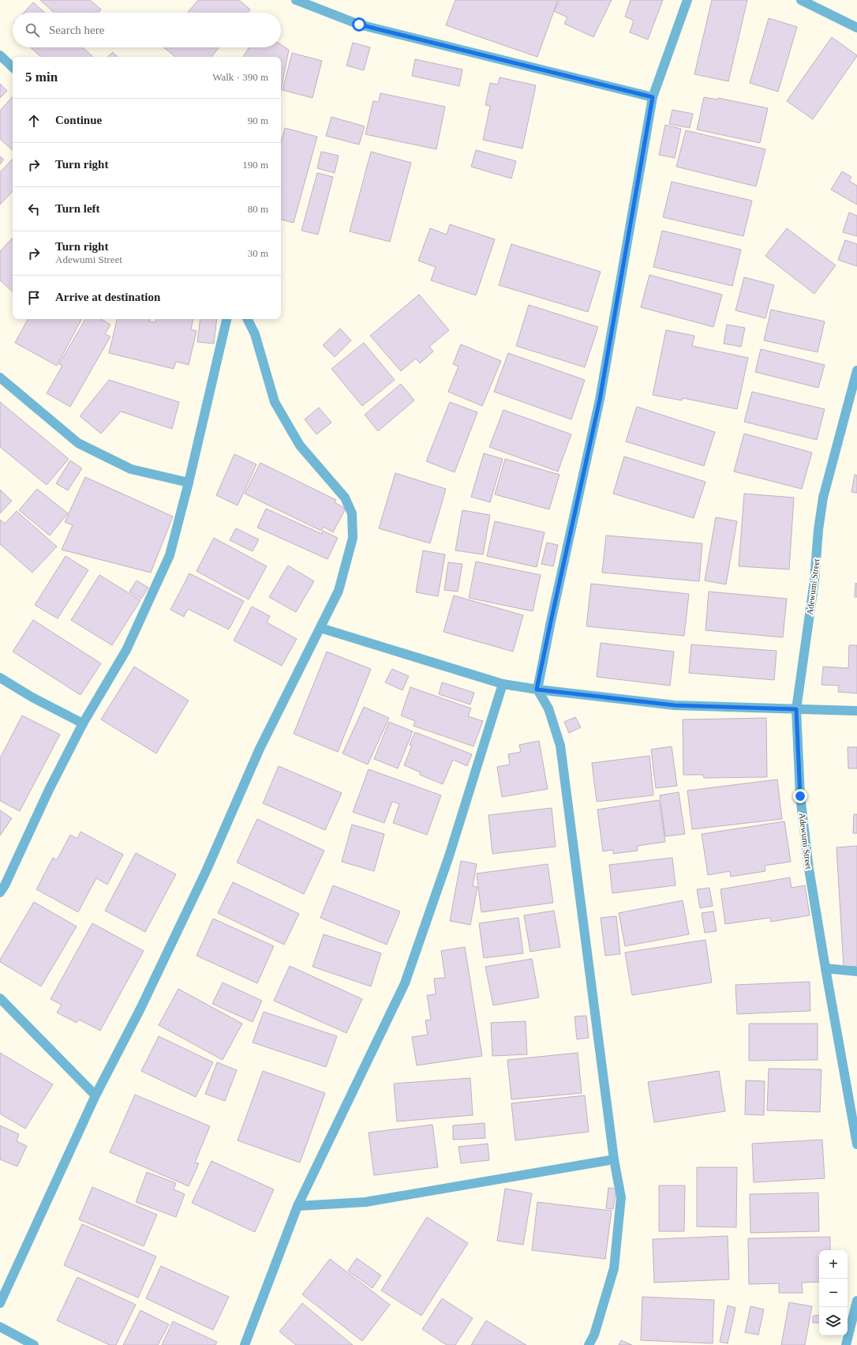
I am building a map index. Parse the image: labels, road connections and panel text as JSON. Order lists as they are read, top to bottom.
{
  "streets": {
    "street": ["Adewumi Street"]
  },
  "page": {
    "search": "Search here",
    "heading": ["5 min", "Walk · 390 m"],
    "list": [
      ["Continue", "90 m"],
      ["Turn right", "190 m"],
      ["Turn left", "80 m"],
      ["Turn right", "Adewumi Street", "30 m"],
      "Arrive at destination"
    ],
    "map_buttons": ["+", "−"]
  }
}
